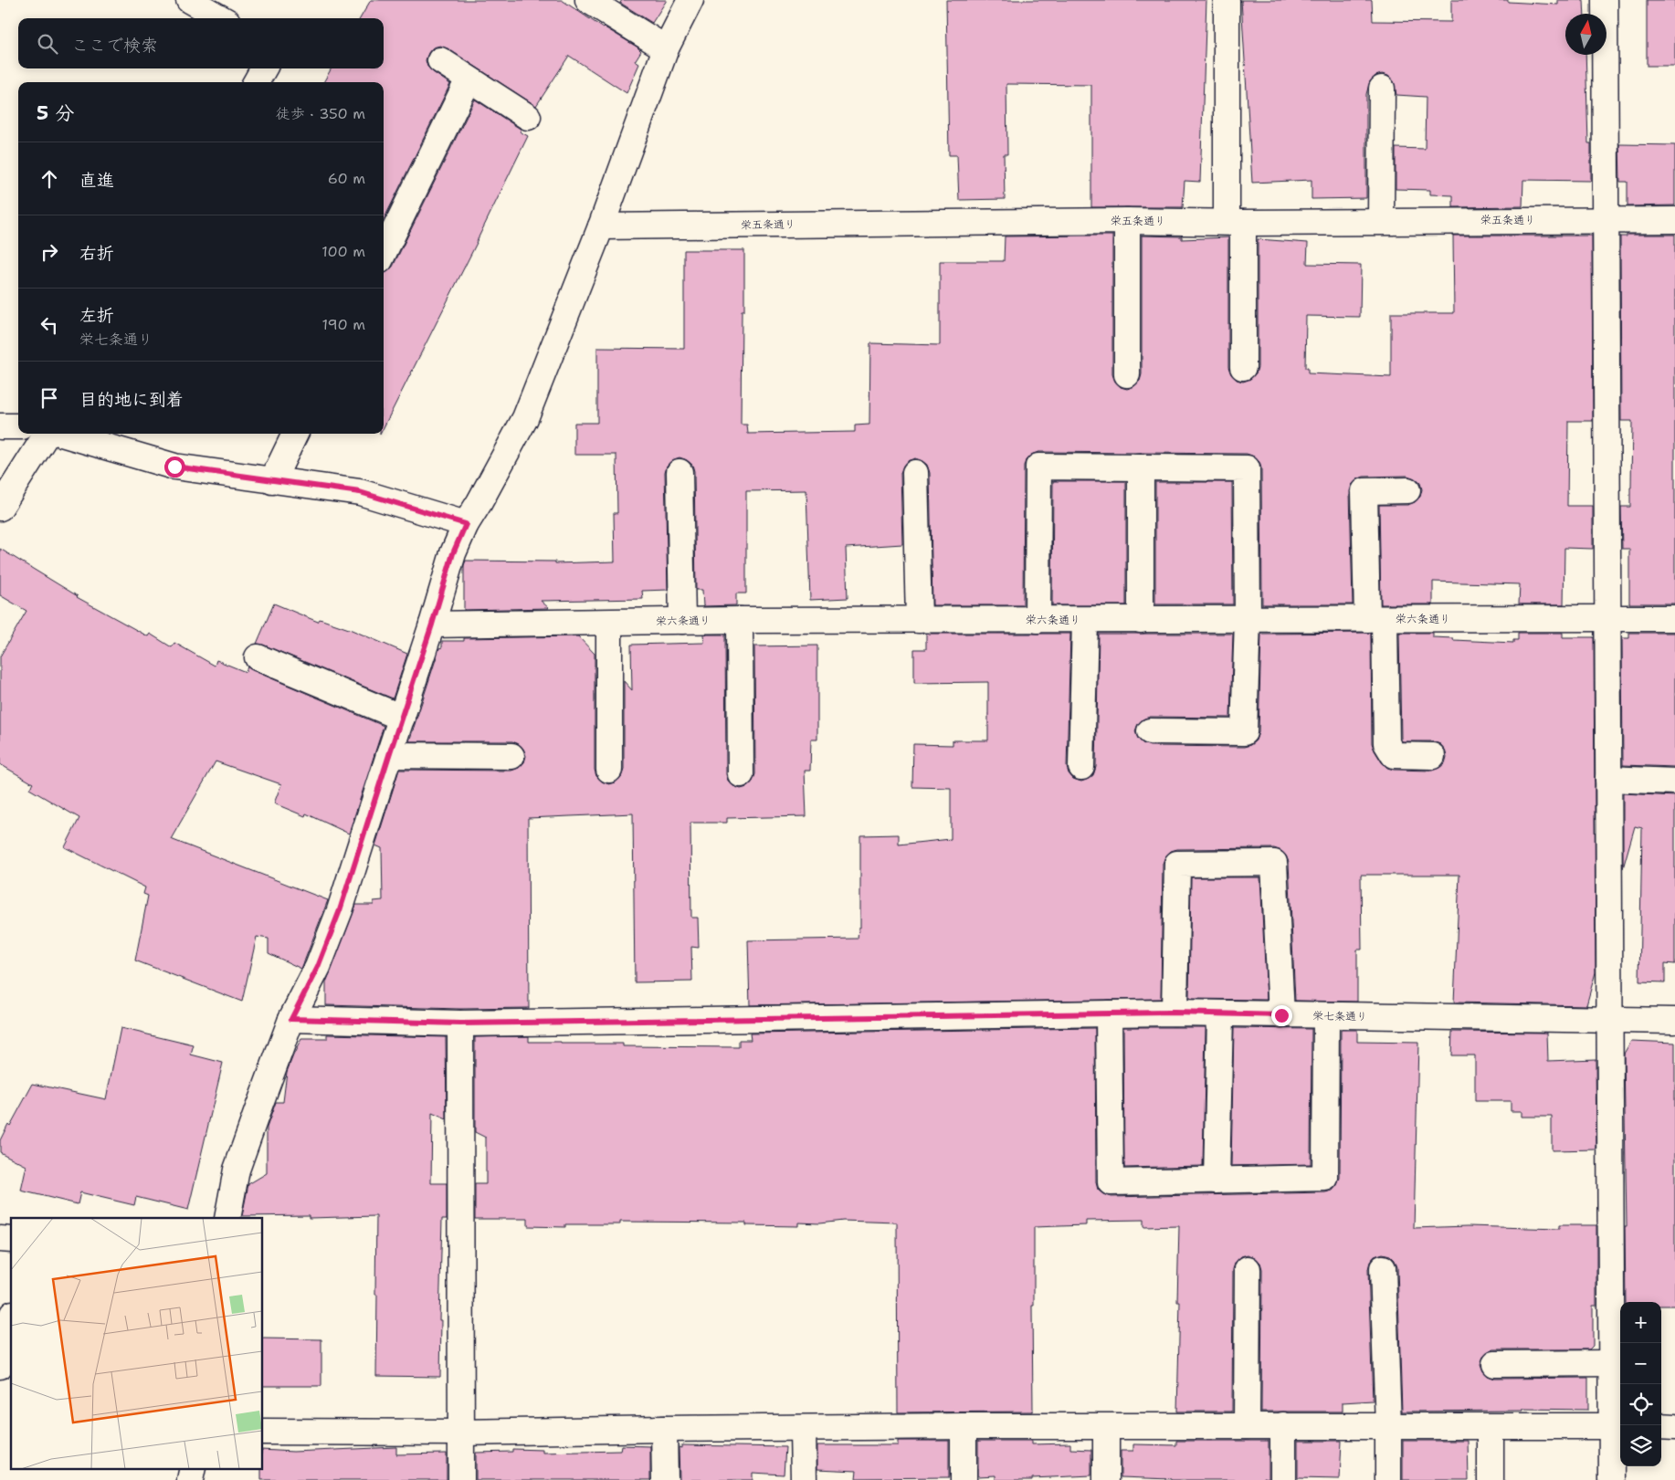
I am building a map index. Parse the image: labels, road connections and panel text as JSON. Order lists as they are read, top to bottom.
{
  "streets": {
    "street": ["栄五条通り", "栄六条通り", "栄七条通り"]
  },
  "north": "top",
  "page": {
    "search": "ここで検索",
    "heading": ["5 分", "徒歩 · 350 m"],
    "list": [
      ["直進", "60 m"],
      ["右折", "100 m"],
      ["左折", "栄七条通り", "190 m"],
      "目的地に到着"
    ],
    "map_buttons": ["+", "−"]
  }
}
